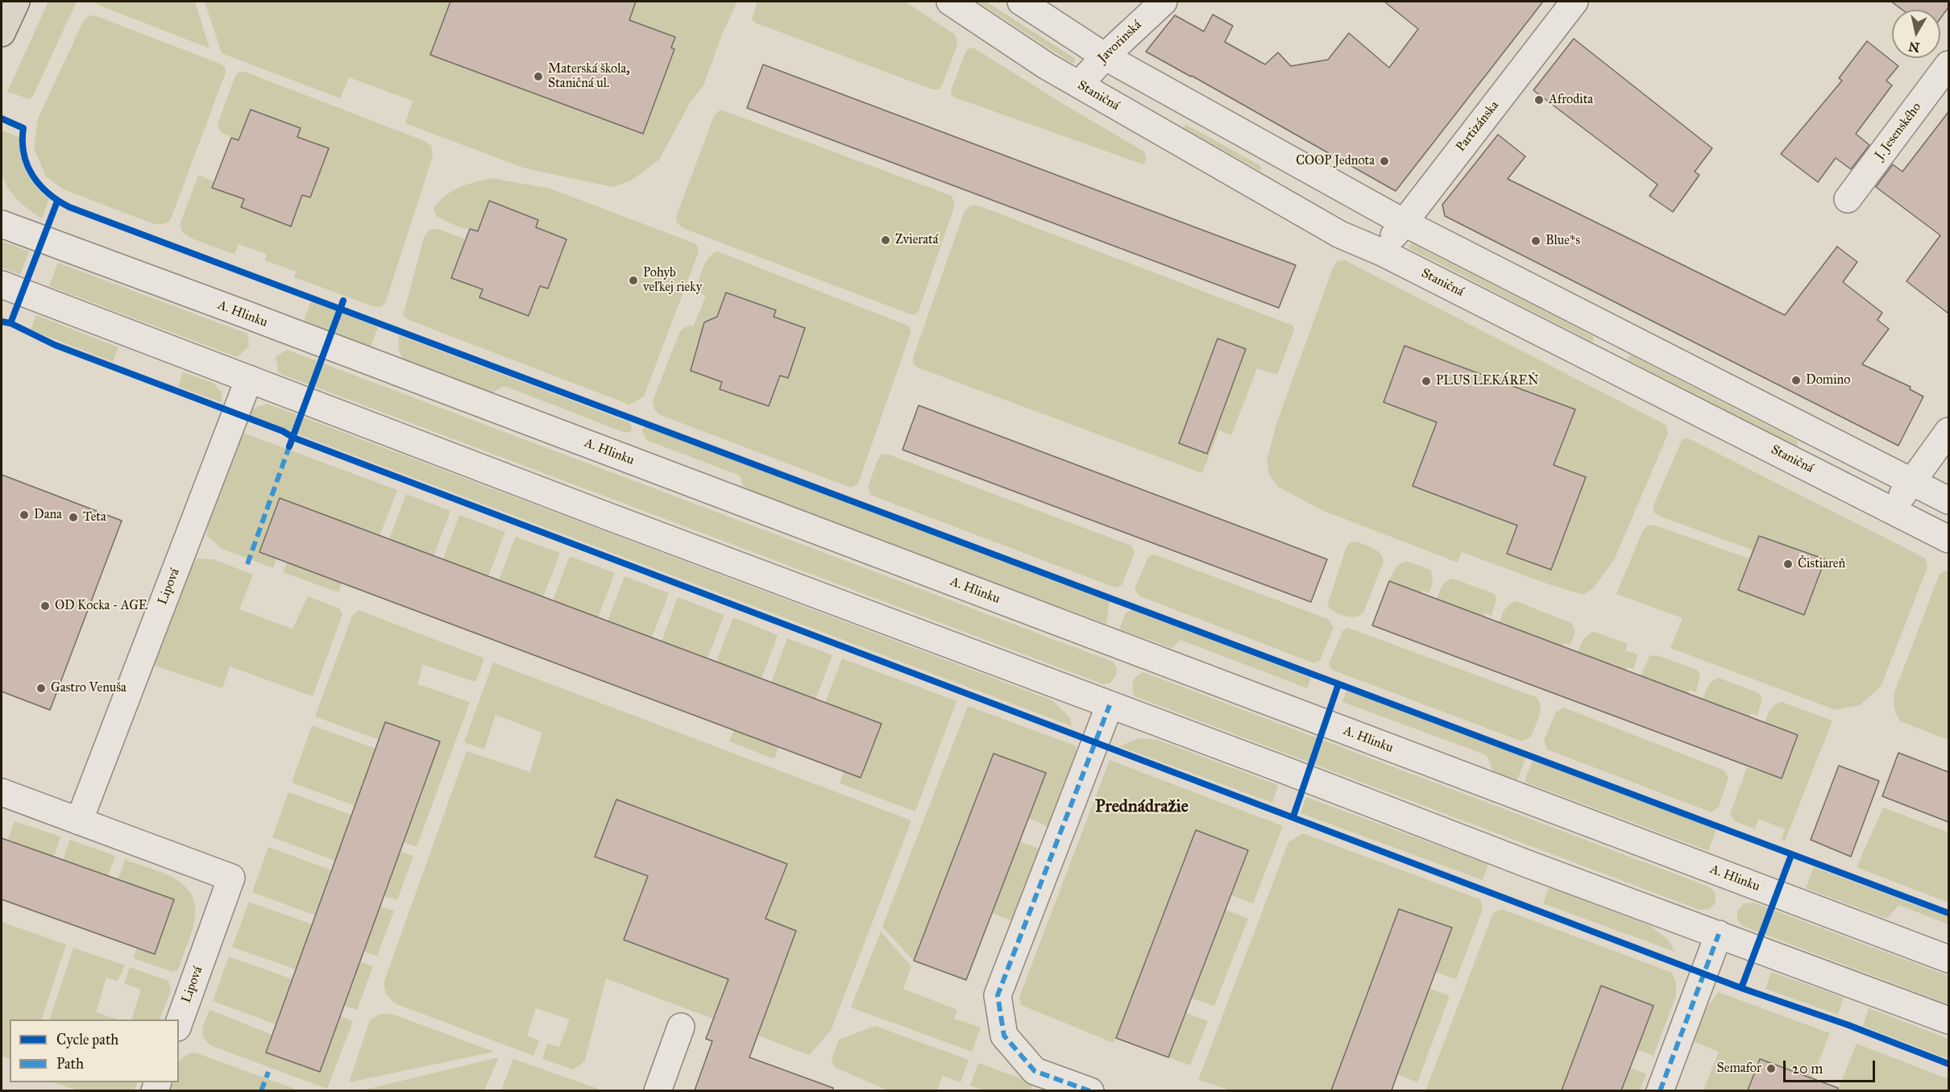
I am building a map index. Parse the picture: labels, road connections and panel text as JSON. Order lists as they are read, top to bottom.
{
  "streets": {
    "street": [
      "Javorinská",
      "Staničná",
      "Partizánska",
      "J. Jesenského",
      "A. Hlinku",
      "Lipová"
    ]
  },
  "crossings": [
    ["Javorinská", "Staničná"],
    ["Staničná", "Partizánska"]
  ],
  "districts": ["Prednádražie"],
  "places": [
    "Materská škola, Staničná ul.",
    "Afrodita",
    "COOP Jednota",
    "Zvieratá",
    "Blue*s",
    "Pohyb veľkej rieky",
    "Domino",
    "PLUS LEKÁREŇ",
    "Dana",
    "Teta",
    "Čistiareň",
    "OD Kocka - AGE",
    "Gastro Venuša",
    "Semafor"
  ],
  "legend": ["Cycle path", "Path"],
  "scale_bar": "20 m",
  "north": "bottom"
}
